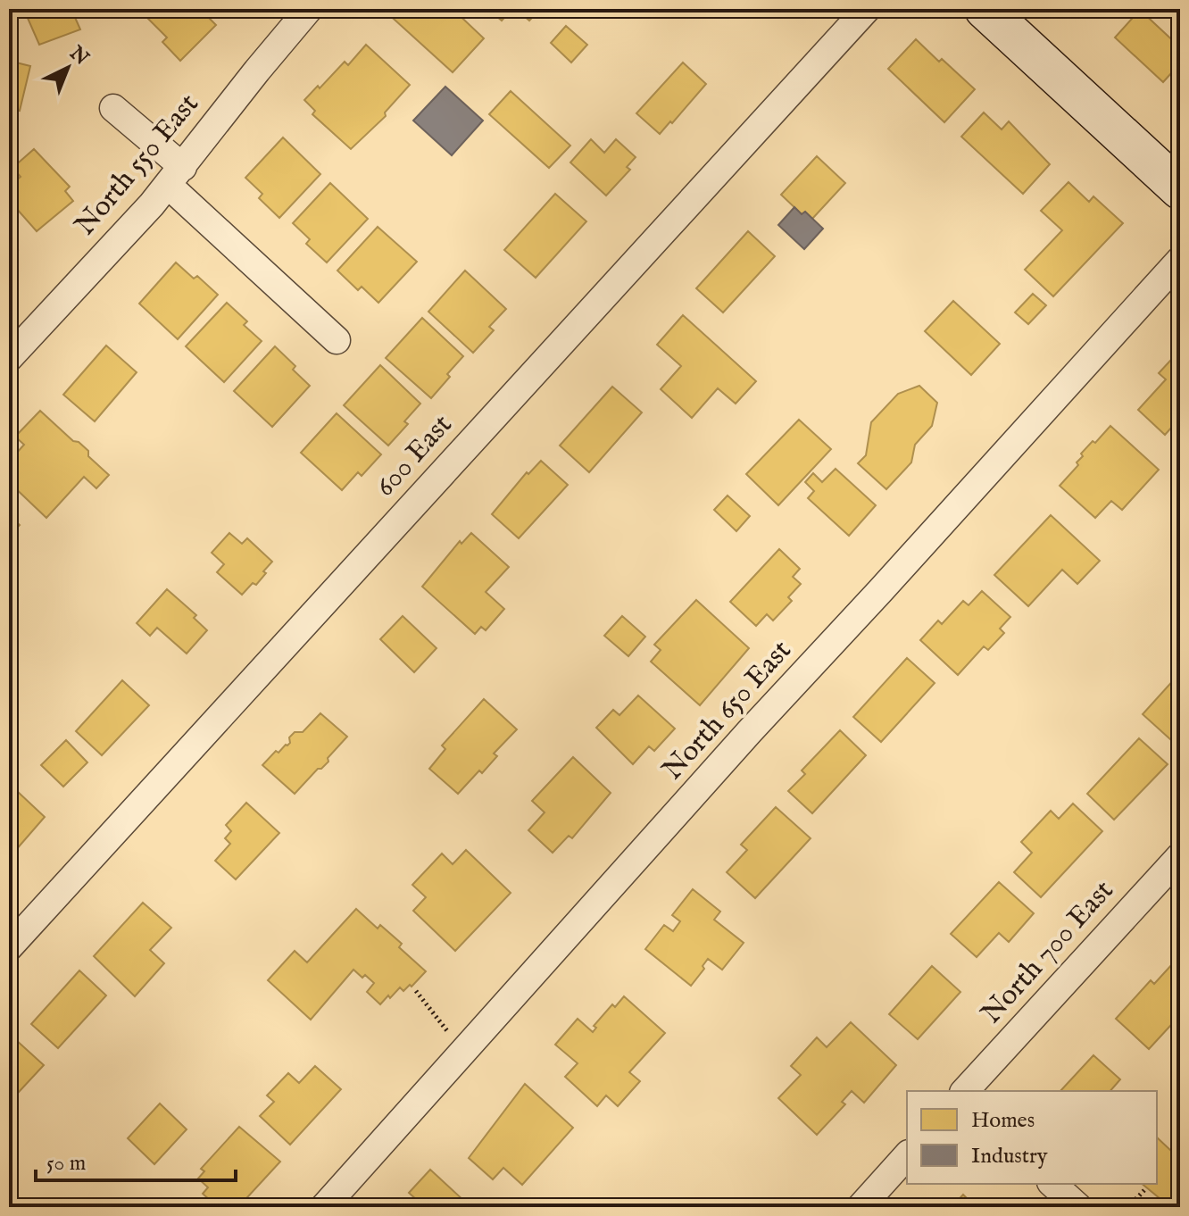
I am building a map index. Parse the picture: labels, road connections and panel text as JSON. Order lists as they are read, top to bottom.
{
  "streets": {
    "street": [
      "North 550 East",
      "600 East",
      "North 650 East",
      "North 700 East"
    ]
  },
  "legend": ["Homes", "Industry"],
  "scale_bar": "50 m",
  "north": "top right"
}
